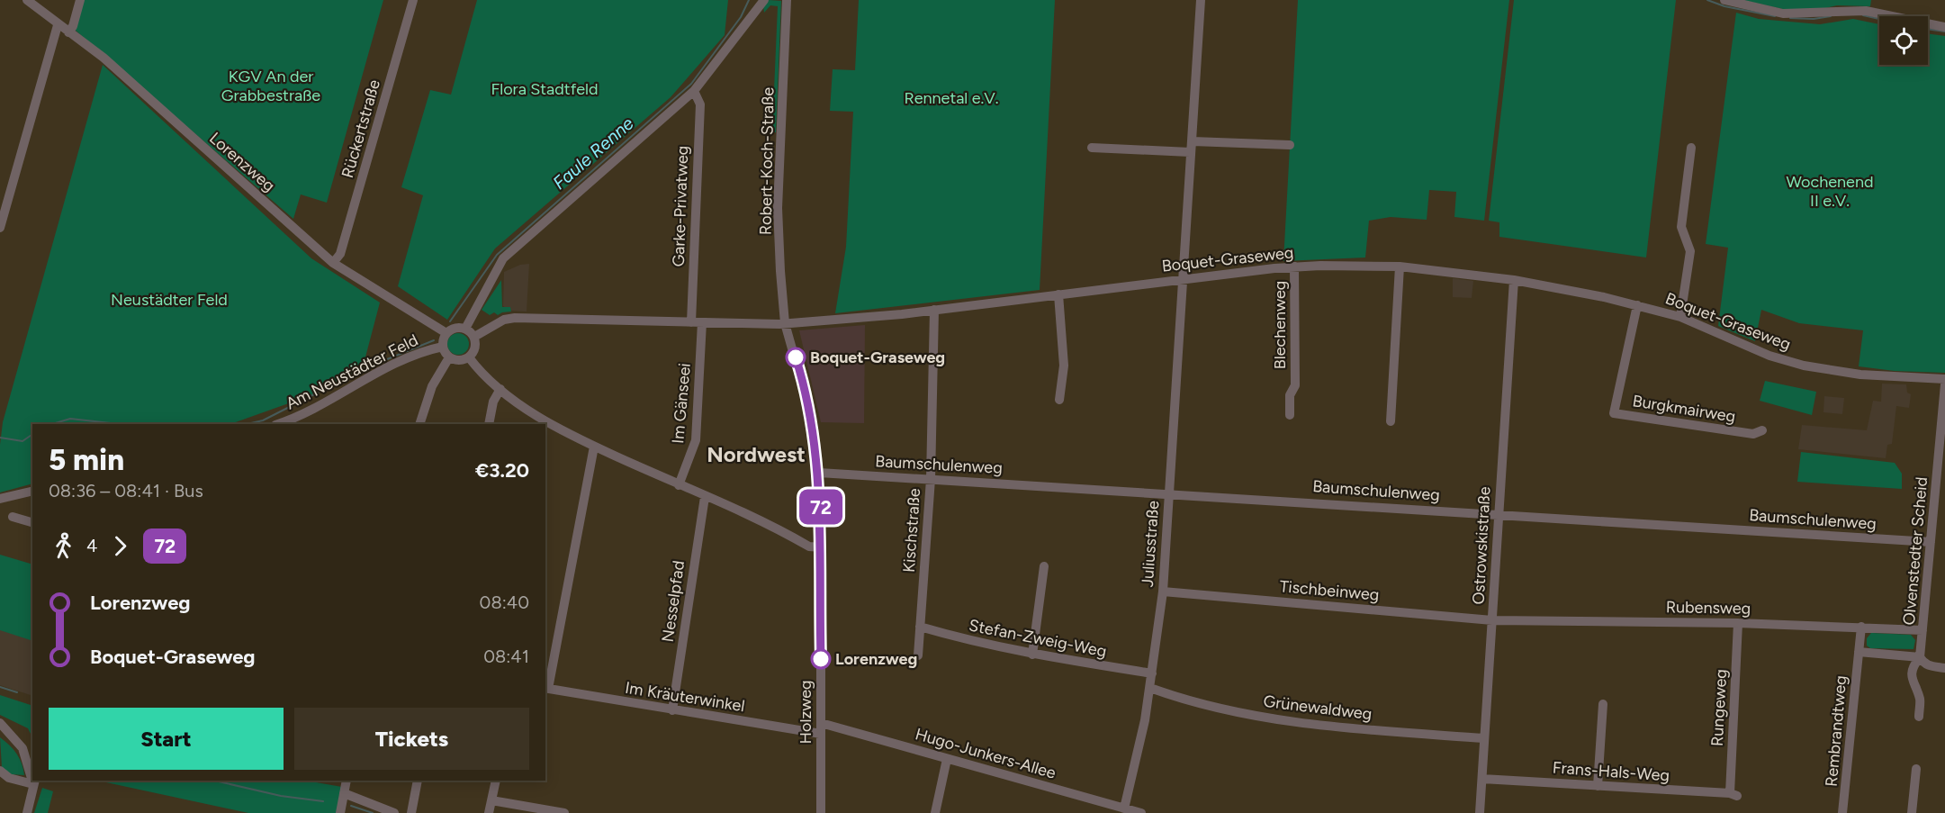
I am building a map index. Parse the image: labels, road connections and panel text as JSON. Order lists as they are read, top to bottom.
{
  "streets": {
    "street": [
      "Rückertstraße",
      "Robert-Koch-Straße",
      "Lorenzweg",
      "Garke-Privatweg",
      "Boquet-Graseweg",
      "Blechenweg",
      "Am Neustädter Feld",
      "Im Gänseei",
      "Burgkmairweg",
      "Baumschulenweg",
      "Kischstraße",
      "Juliusstraße",
      "Ostrowskistraße",
      "Olvenstedter Scheid",
      "Tischbeinweg",
      "Nesselpfad",
      "Rubensweg",
      "Stefan-Zweig-Weg",
      "Im Kräuterwinkel",
      "Grünewaldweg",
      "Rungeweg",
      "Holzweg",
      "Rembrandtweg",
      "Hugo-Junkers-Allee",
      "Frans-Hals-Weg"
    ]
  },
  "crossings": [
    ["Rückertstraße", "Lorenzweg"],
    ["Robert-Koch-Straße", "Boquet-Graseweg"],
    ["Robert-Koch-Straße", "Holzweg"],
    ["Lorenzweg", "Boquet-Graseweg"],
    ["Lorenzweg", "Am Neustädter Feld"],
    ["Garke-Privatweg", "Boquet-Graseweg"],
    ["Boquet-Graseweg", "Blechenweg"],
    ["Boquet-Graseweg", "Am Neustädter Feld"],
    ["Boquet-Graseweg", "Im Gänseei"],
    ["Boquet-Graseweg", "Burgkmairweg"],
    ["Boquet-Graseweg", "Kischstraße"],
    ["Boquet-Graseweg", "Juliusstraße"],
    ["Boquet-Graseweg", "Ostrowskistraße"],
    ["Boquet-Graseweg", "Holzweg"],
    ["Baumschulenweg", "Kischstraße"],
    ["Baumschulenweg", "Juliusstraße"],
    ["Baumschulenweg", "Ostrowskistraße"],
    ["Baumschulenweg", "Olvenstedter Scheid"],
    ["Baumschulenweg", "Holzweg"],
    ["Kischstraße", "Stefan-Zweig-Weg"],
    ["Juliusstraße", "Tischbeinweg"],
    ["Juliusstraße", "Stefan-Zweig-Weg"],
    ["Juliusstraße", "Grünewaldweg"],
    ["Juliusstraße", "Hugo-Junkers-Allee"],
    ["Ostrowskistraße", "Tischbeinweg"],
    ["Ostrowskistraße", "Rubensweg"],
    ["Ostrowskistraße", "Grünewaldweg"],
    ["Ostrowskistraße", "Frans-Hals-Weg"],
    ["Olvenstedter Scheid", "Rubensweg"],
    ["Tischbeinweg", "Rubensweg"],
    ["Nesselpfad", "Im Kräuterwinkel"],
    ["Rubensweg", "Rungeweg"],
    ["Rubensweg", "Rembrandtweg"],
    ["Im Kräuterwinkel", "Holzweg"],
    ["Rungeweg", "Frans-Hals-Weg"],
    ["Holzweg", "Hugo-Junkers-Allee"]
  ],
  "districts": ["Nordwest"],
  "water": ["Faule Renne"],
  "parks": [
    "KGV An der Grabbestraße",
    "Flora Stadtfeld",
    "Rennetal e.V.",
    "Wochenend II e.V.",
    "Neustädter Feld"
  ],
  "places": ["Boquet-Graseweg", "Lorenzweg"],
  "lines": ["bus line 72"],
  "page": {
    "on_map": "72",
    "heading": ["5 min", "08:36 – 08:41 · Bus", "€3.20"],
    "legs": ["4", "72"],
    "list": [
      {
        "name": "Lorenzweg",
        "value": "08:40"
      },
      {
        "name": "Boquet-Graseweg",
        "value": "08:41"
      }
    ],
    "buttons": ["Start", "Tickets"]
  }
}
